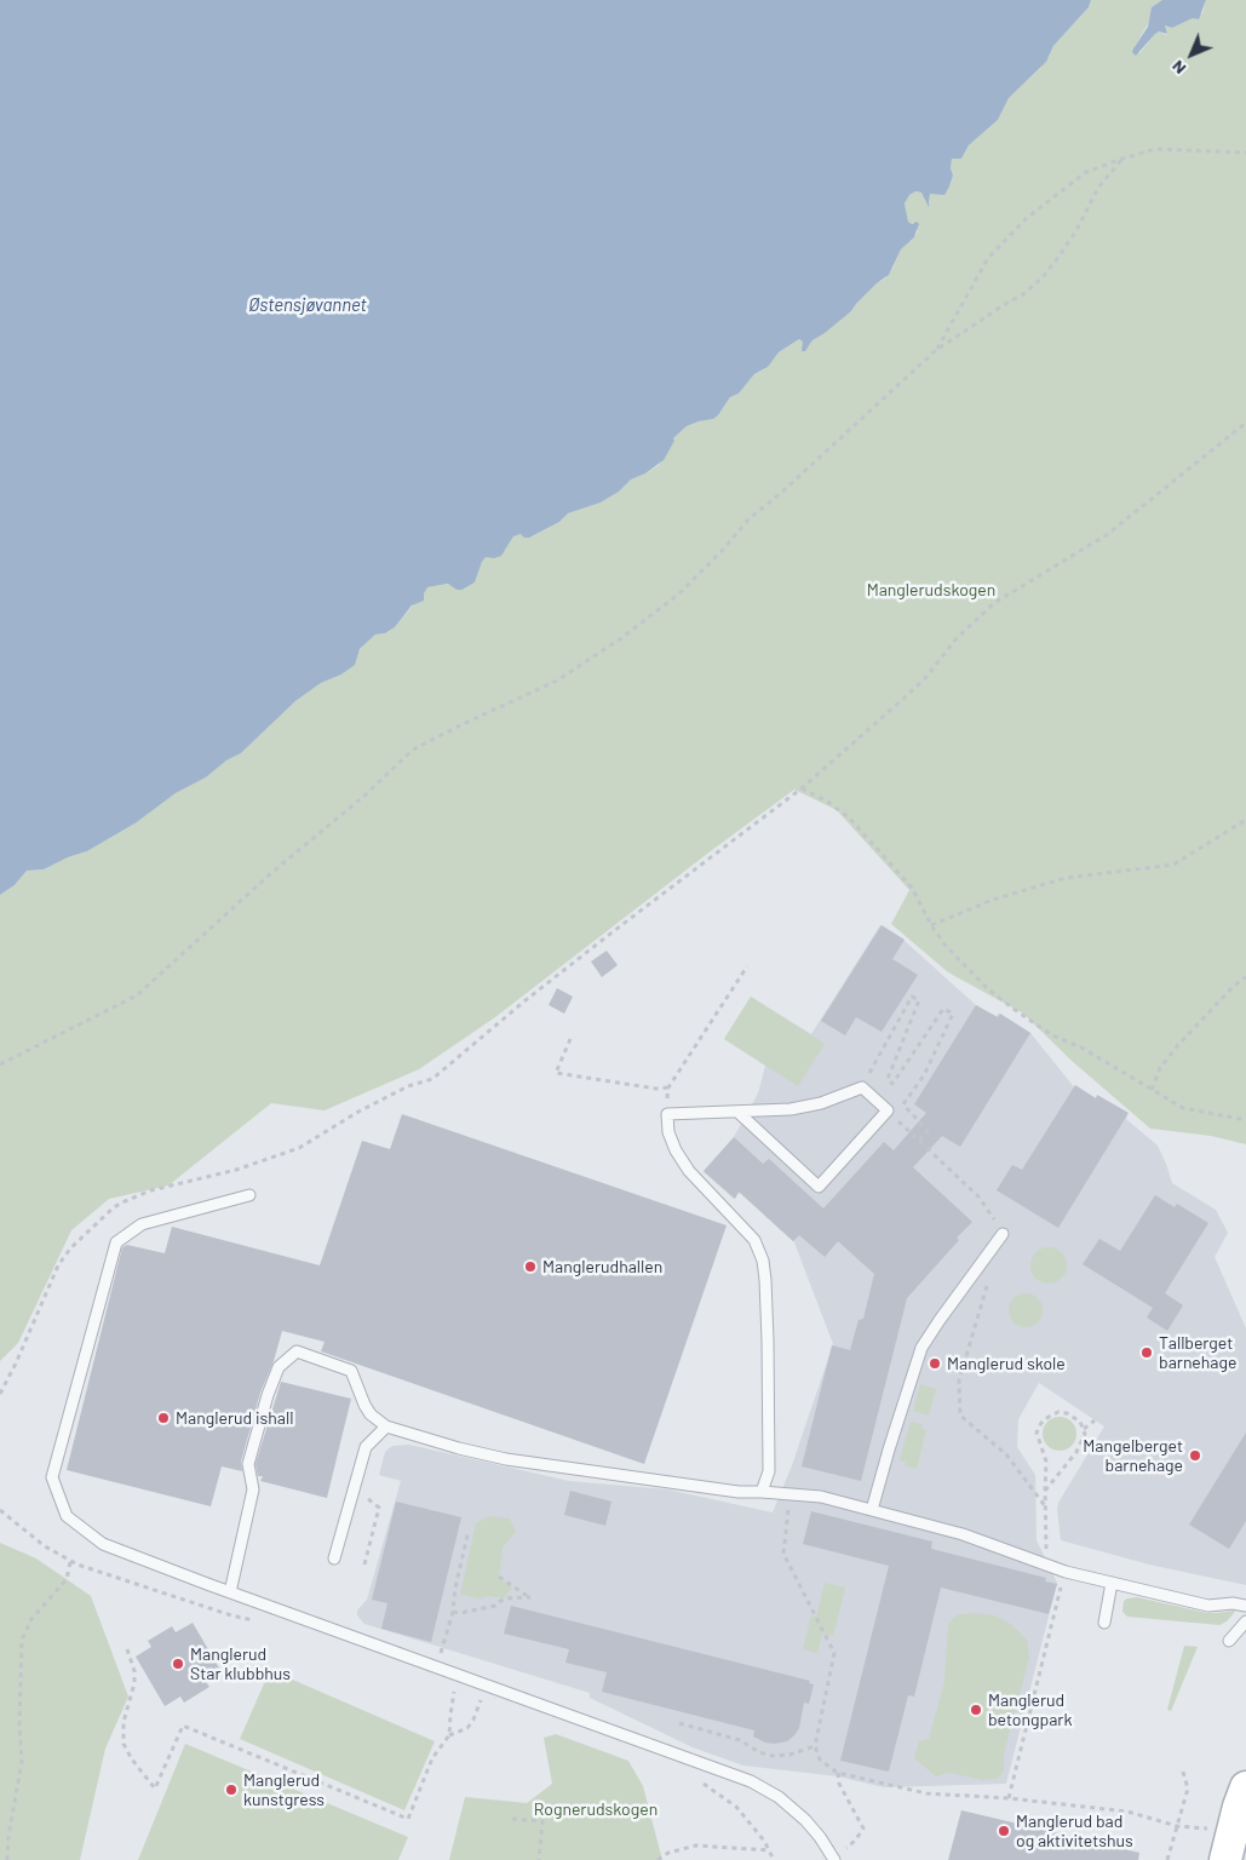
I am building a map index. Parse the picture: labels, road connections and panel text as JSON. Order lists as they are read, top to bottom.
{
  "water": ["Østensjøvannet"],
  "parks": ["Manglerudskogen", "Rognerudskogen"],
  "places": [
    "Manglerudhallen",
    "Tallberget barnehage",
    "Manglerud skole",
    "Manglerud ishall",
    "Mangelberget barnehage",
    "Manglerud Star klubbhus",
    "Manglerud betongpark",
    "Manglerud kunstgress",
    "Manglerud bad og aktivitetshus"
  ],
  "north": "bottom left"
}
